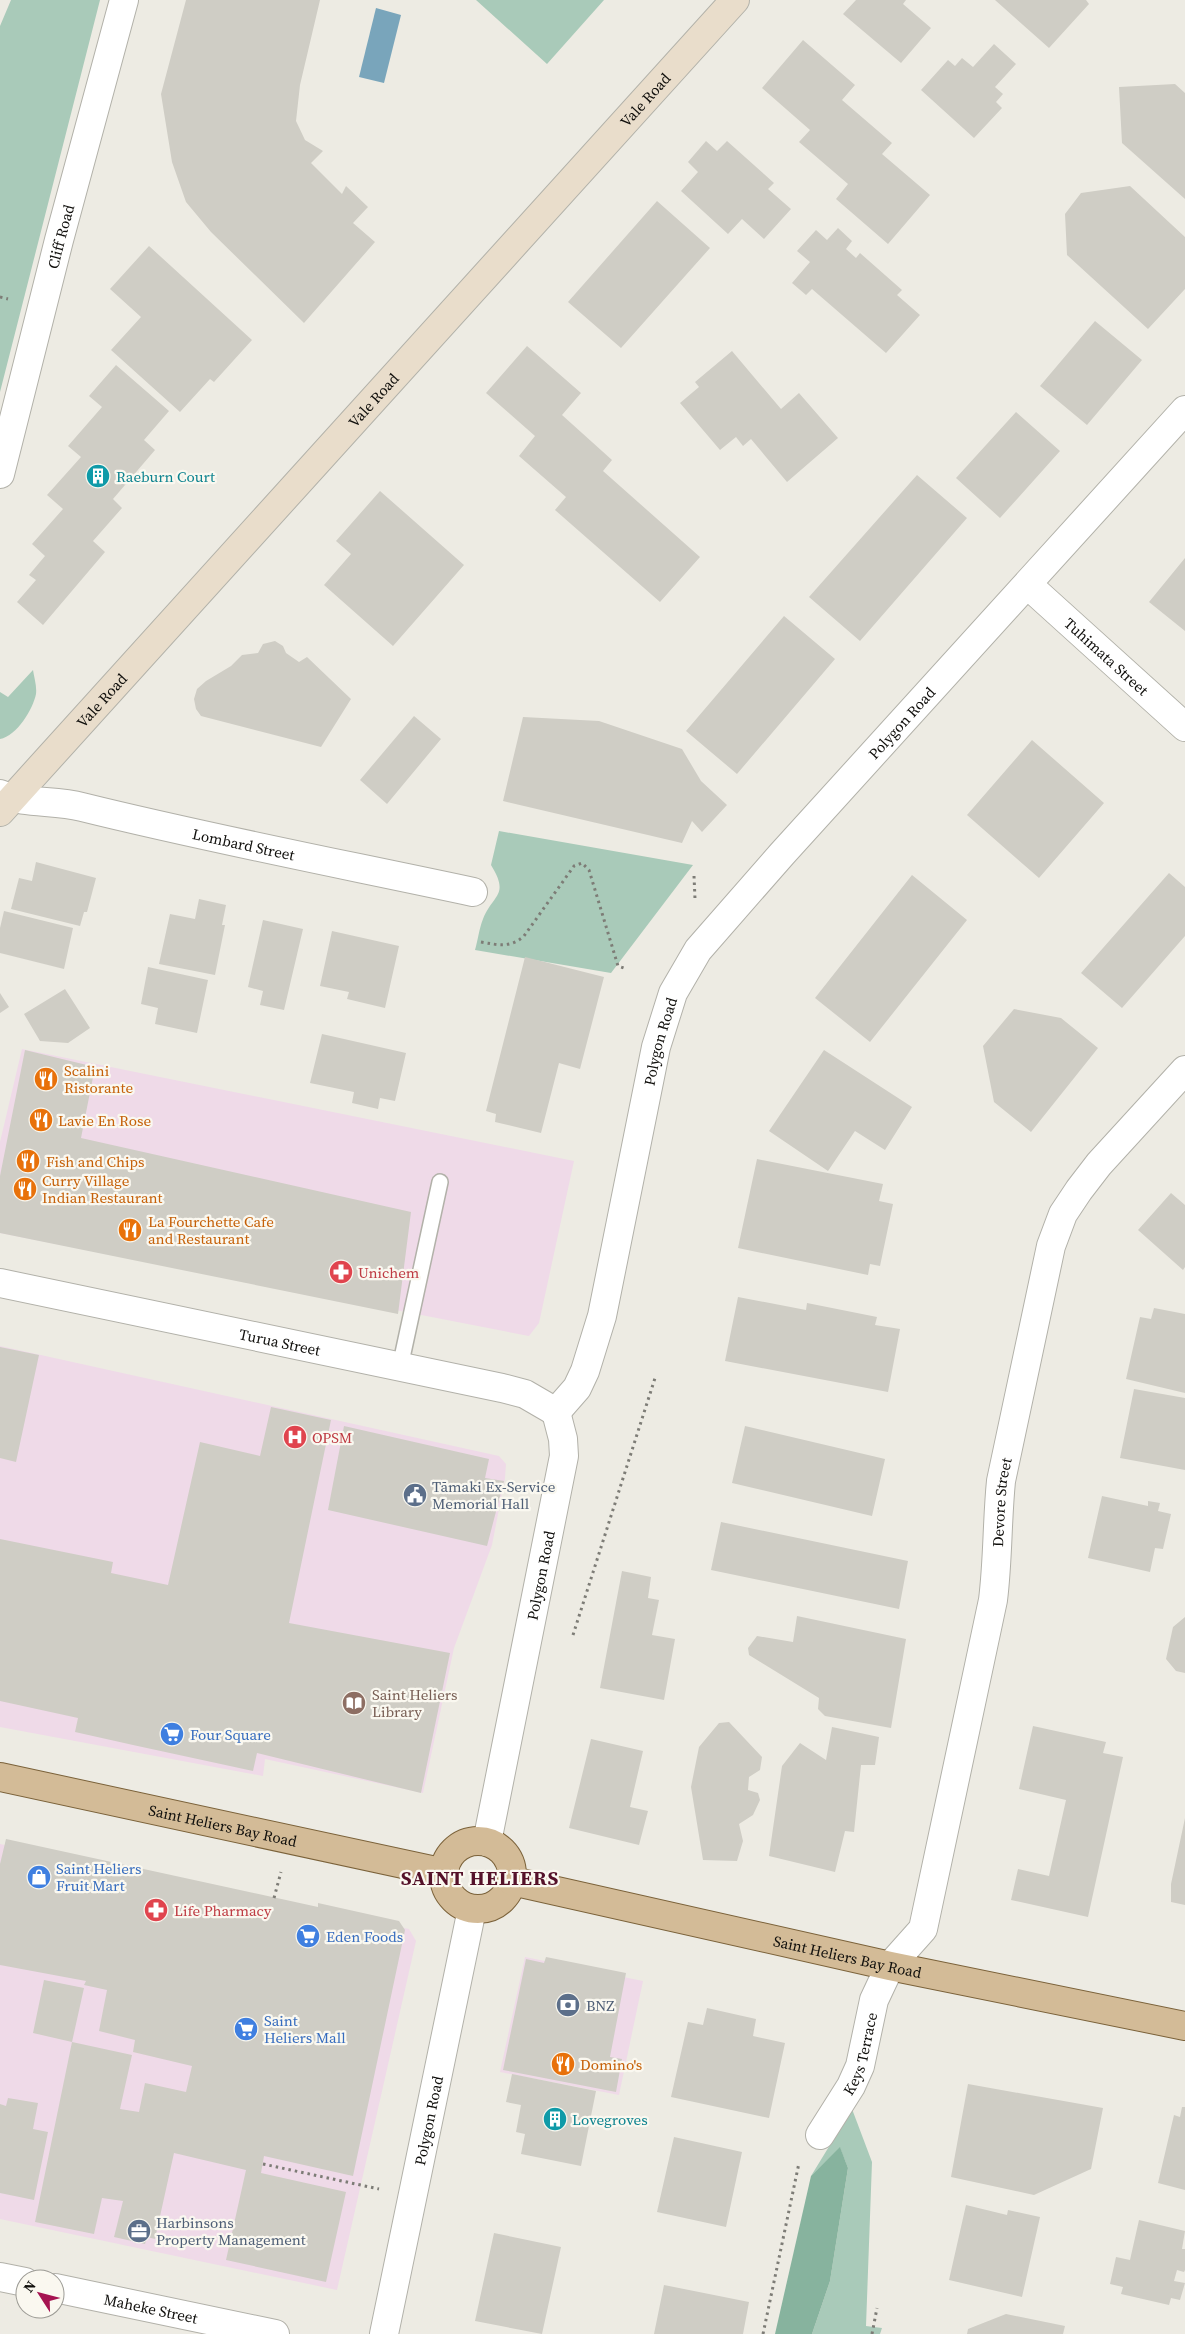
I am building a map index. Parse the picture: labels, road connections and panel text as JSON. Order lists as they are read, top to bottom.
{
  "streets": {
    "main road": ["Vale Road", "Saint Heliers Bay Road"],
    "street": [
      "Cliff Road",
      "Tuhimata Street",
      "Polygon Road",
      "Lombard Street",
      "Turua Street",
      "Devore Street",
      "Keys Terrace",
      "Maheke Street"
    ]
  },
  "crossings": [
    ["Vale Road", "Lombard Street"],
    ["Tuhimata Street", "Polygon Road"],
    ["Polygon Road", "Turua Street"],
    ["Polygon Road", "Saint Heliers Bay Road"],
    ["Devore Street", "Saint Heliers Bay Road"],
    ["Devore Street", "Keys Terrace"],
    ["Saint Heliers Bay Road", "Keys Terrace"]
  ],
  "districts": ["SAINT HELIERS"],
  "places": {
    "building": ["Raeburn Court", "Lovegroves"],
    "restaurant": [
      "Scalini Ristorante",
      "Lavie En Rose",
      "Fish and Chips",
      "Curry Village Indian Restaurant",
      "La Fourchette Cafe and Restaurant",
      "Domino's"
    ],
    "pharmacy": ["Unichem", "Life Pharmacy"],
    "hospital": ["OPSM"],
    "public building": ["Tāmaki Ex-Service Memorial Hall"],
    "library": ["Saint Heliers Library"],
    "supermarket": ["Four Square", "Eden Foods", "Saint Heliers Mall"],
    "shop": ["Saint Heliers Fruit Mart"],
    "bank": ["BNZ"],
    "office": ["Harbinsons Property Management"]
  },
  "north": "top left"
}
